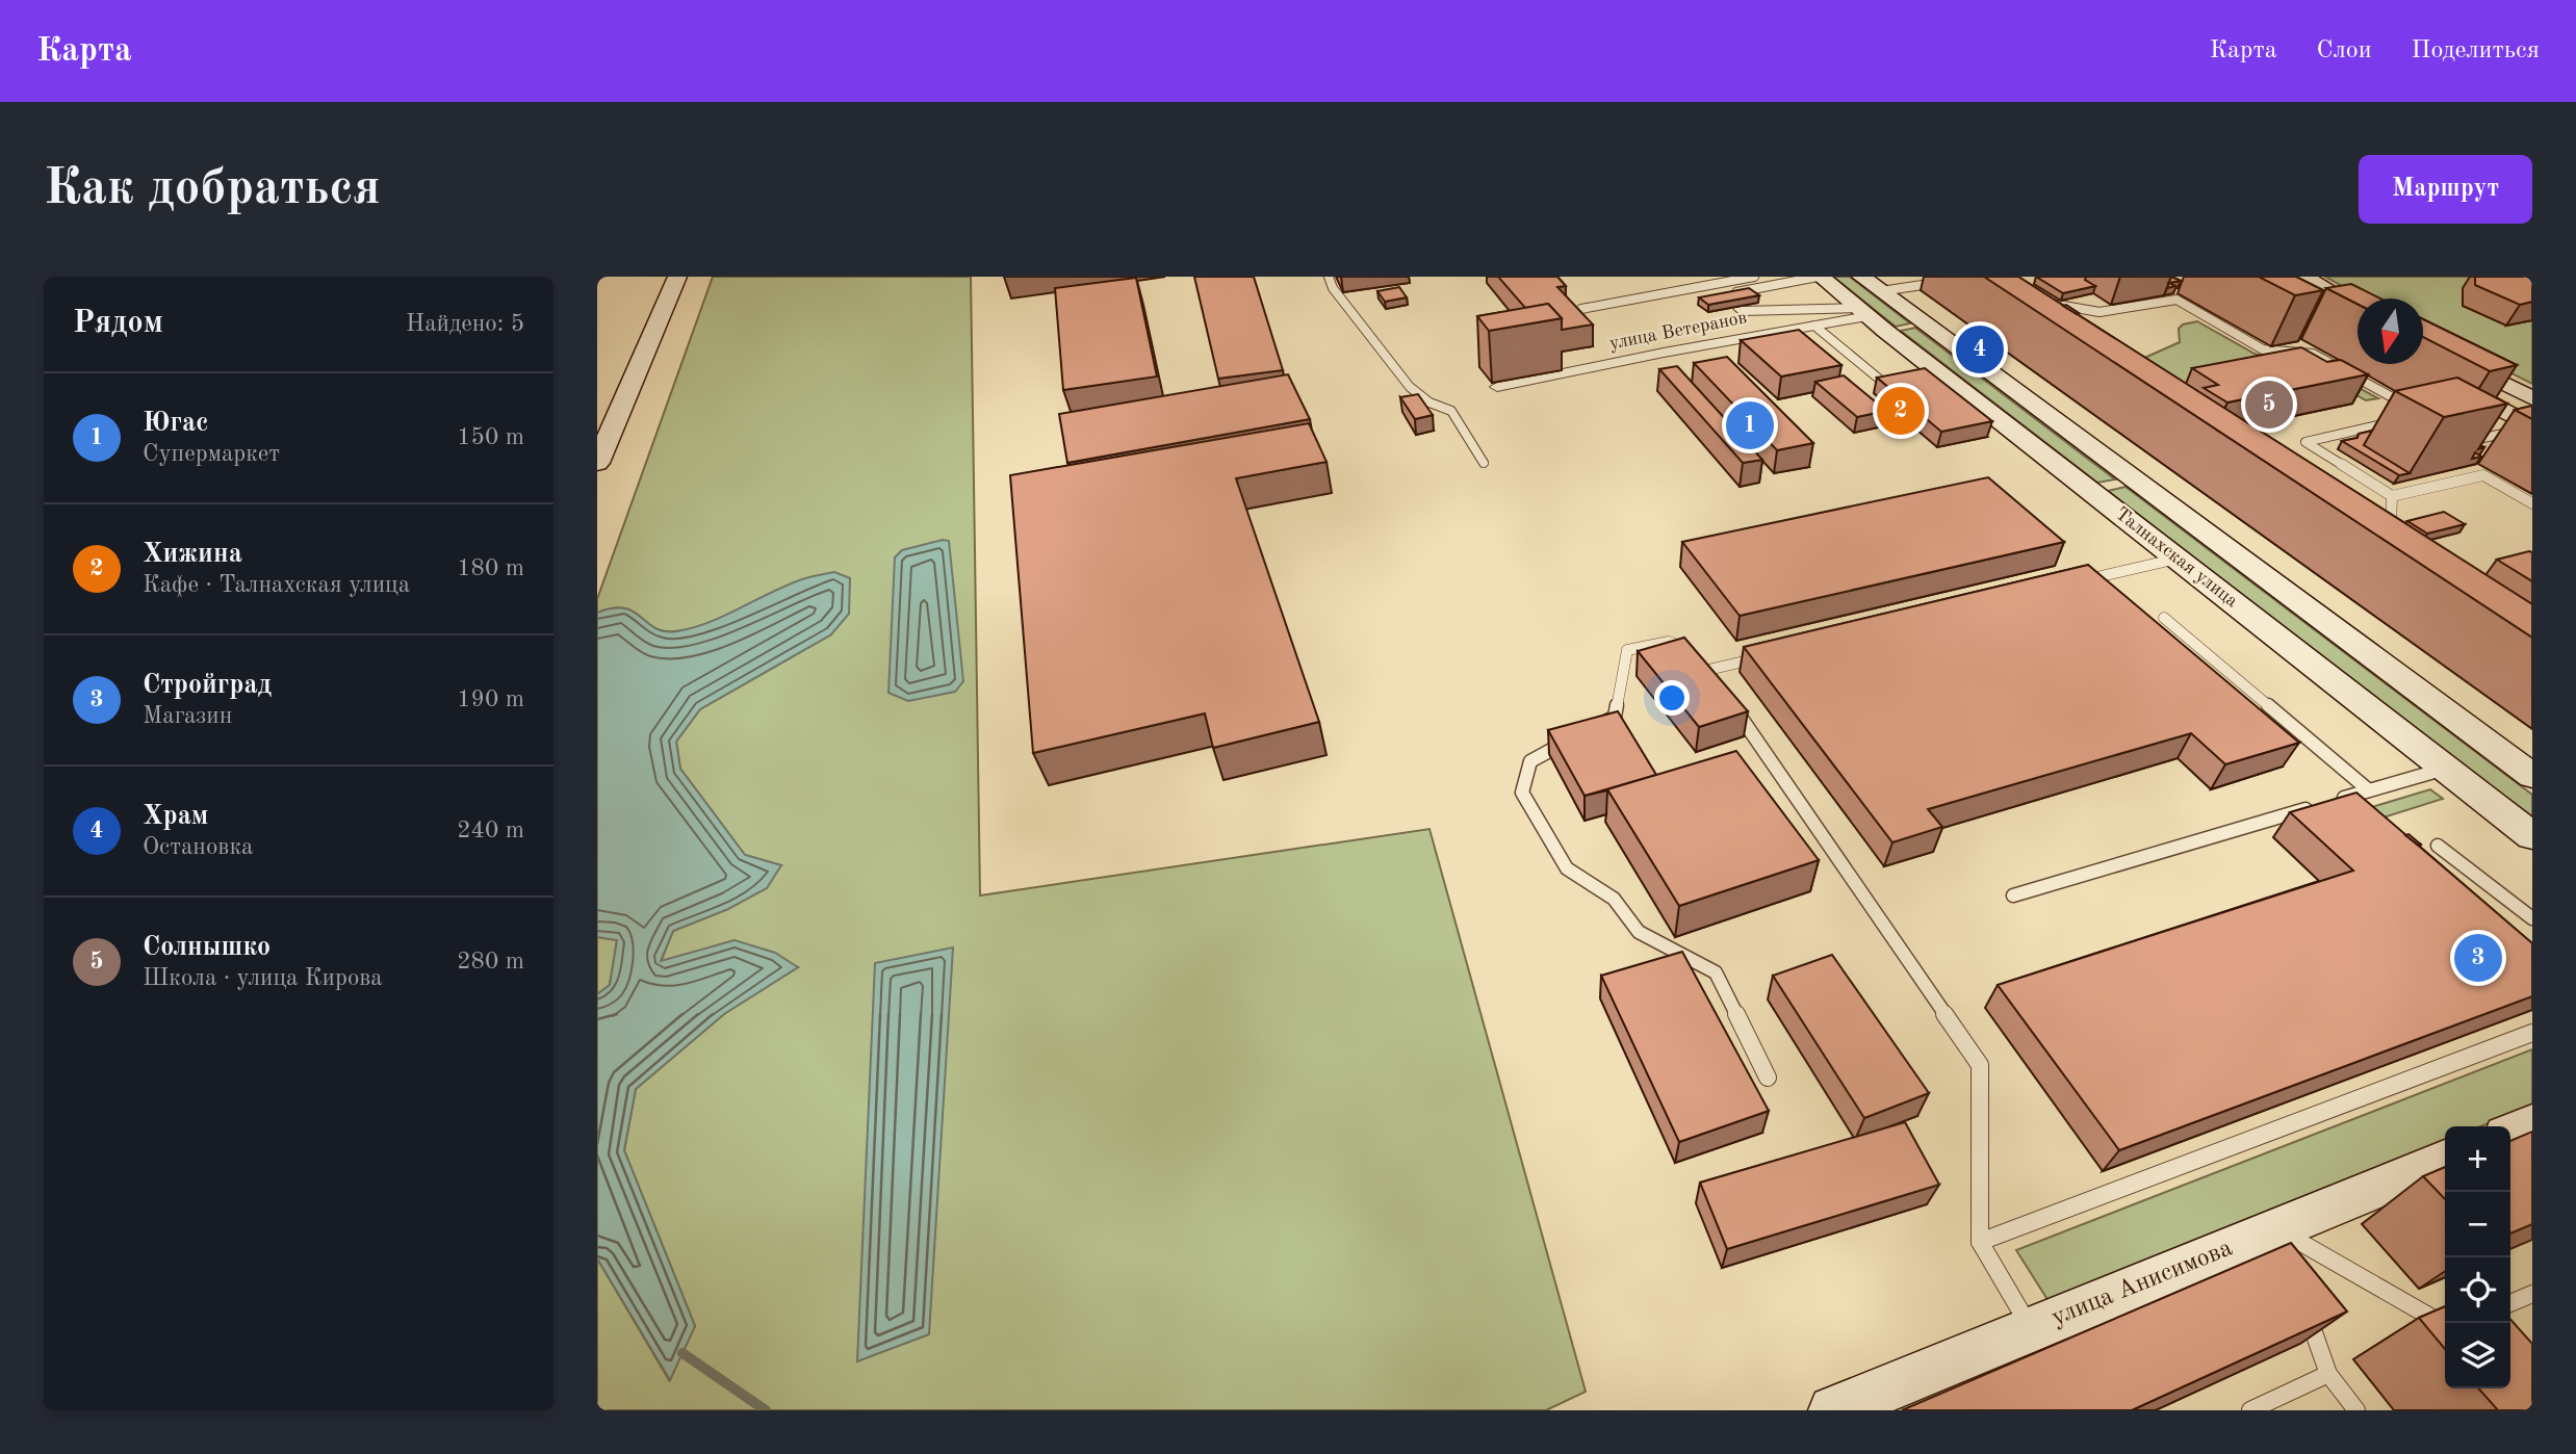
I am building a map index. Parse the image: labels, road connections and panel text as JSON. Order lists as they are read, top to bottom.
{
  "streets": {
    "street": ["улица Ветеранов", "Талнахская улица", "улица Анисимова"]
  },
  "crossings": [
    ["улица Ветеранов", "Талнахская улица"]
  ],
  "north": "bottom",
  "page": {
    "header": "Карта",
    "nav": ["Карта", "Слои", "Поделиться"],
    "buttons": "Маршрут",
    "title": "Как добраться",
    "heading": ["Рядом", "Найдено: 5"],
    "pins": [
      "4",
      "5",
      "2",
      "1",
      "3"
    ],
    "list": [
      {
        "mark": "1",
        "name": "Югас",
        "note": "Супермаркет",
        "value": "150 m"
      },
      {
        "mark": "2",
        "name": "Хижина",
        "note": "Кафе · Талнахская улица",
        "value": "180 m"
      },
      {
        "mark": "3",
        "name": "Стройград",
        "note": "Магазин",
        "value": "190 m"
      },
      {
        "mark": "4",
        "name": "Храм",
        "note": "Остановка",
        "value": "240 m"
      },
      {
        "mark": "5",
        "name": "Солнышко",
        "note": "Школа · улица Кирова",
        "value": "280 m"
      }
    ],
    "map_buttons": ["+", "−"]
  }
}
